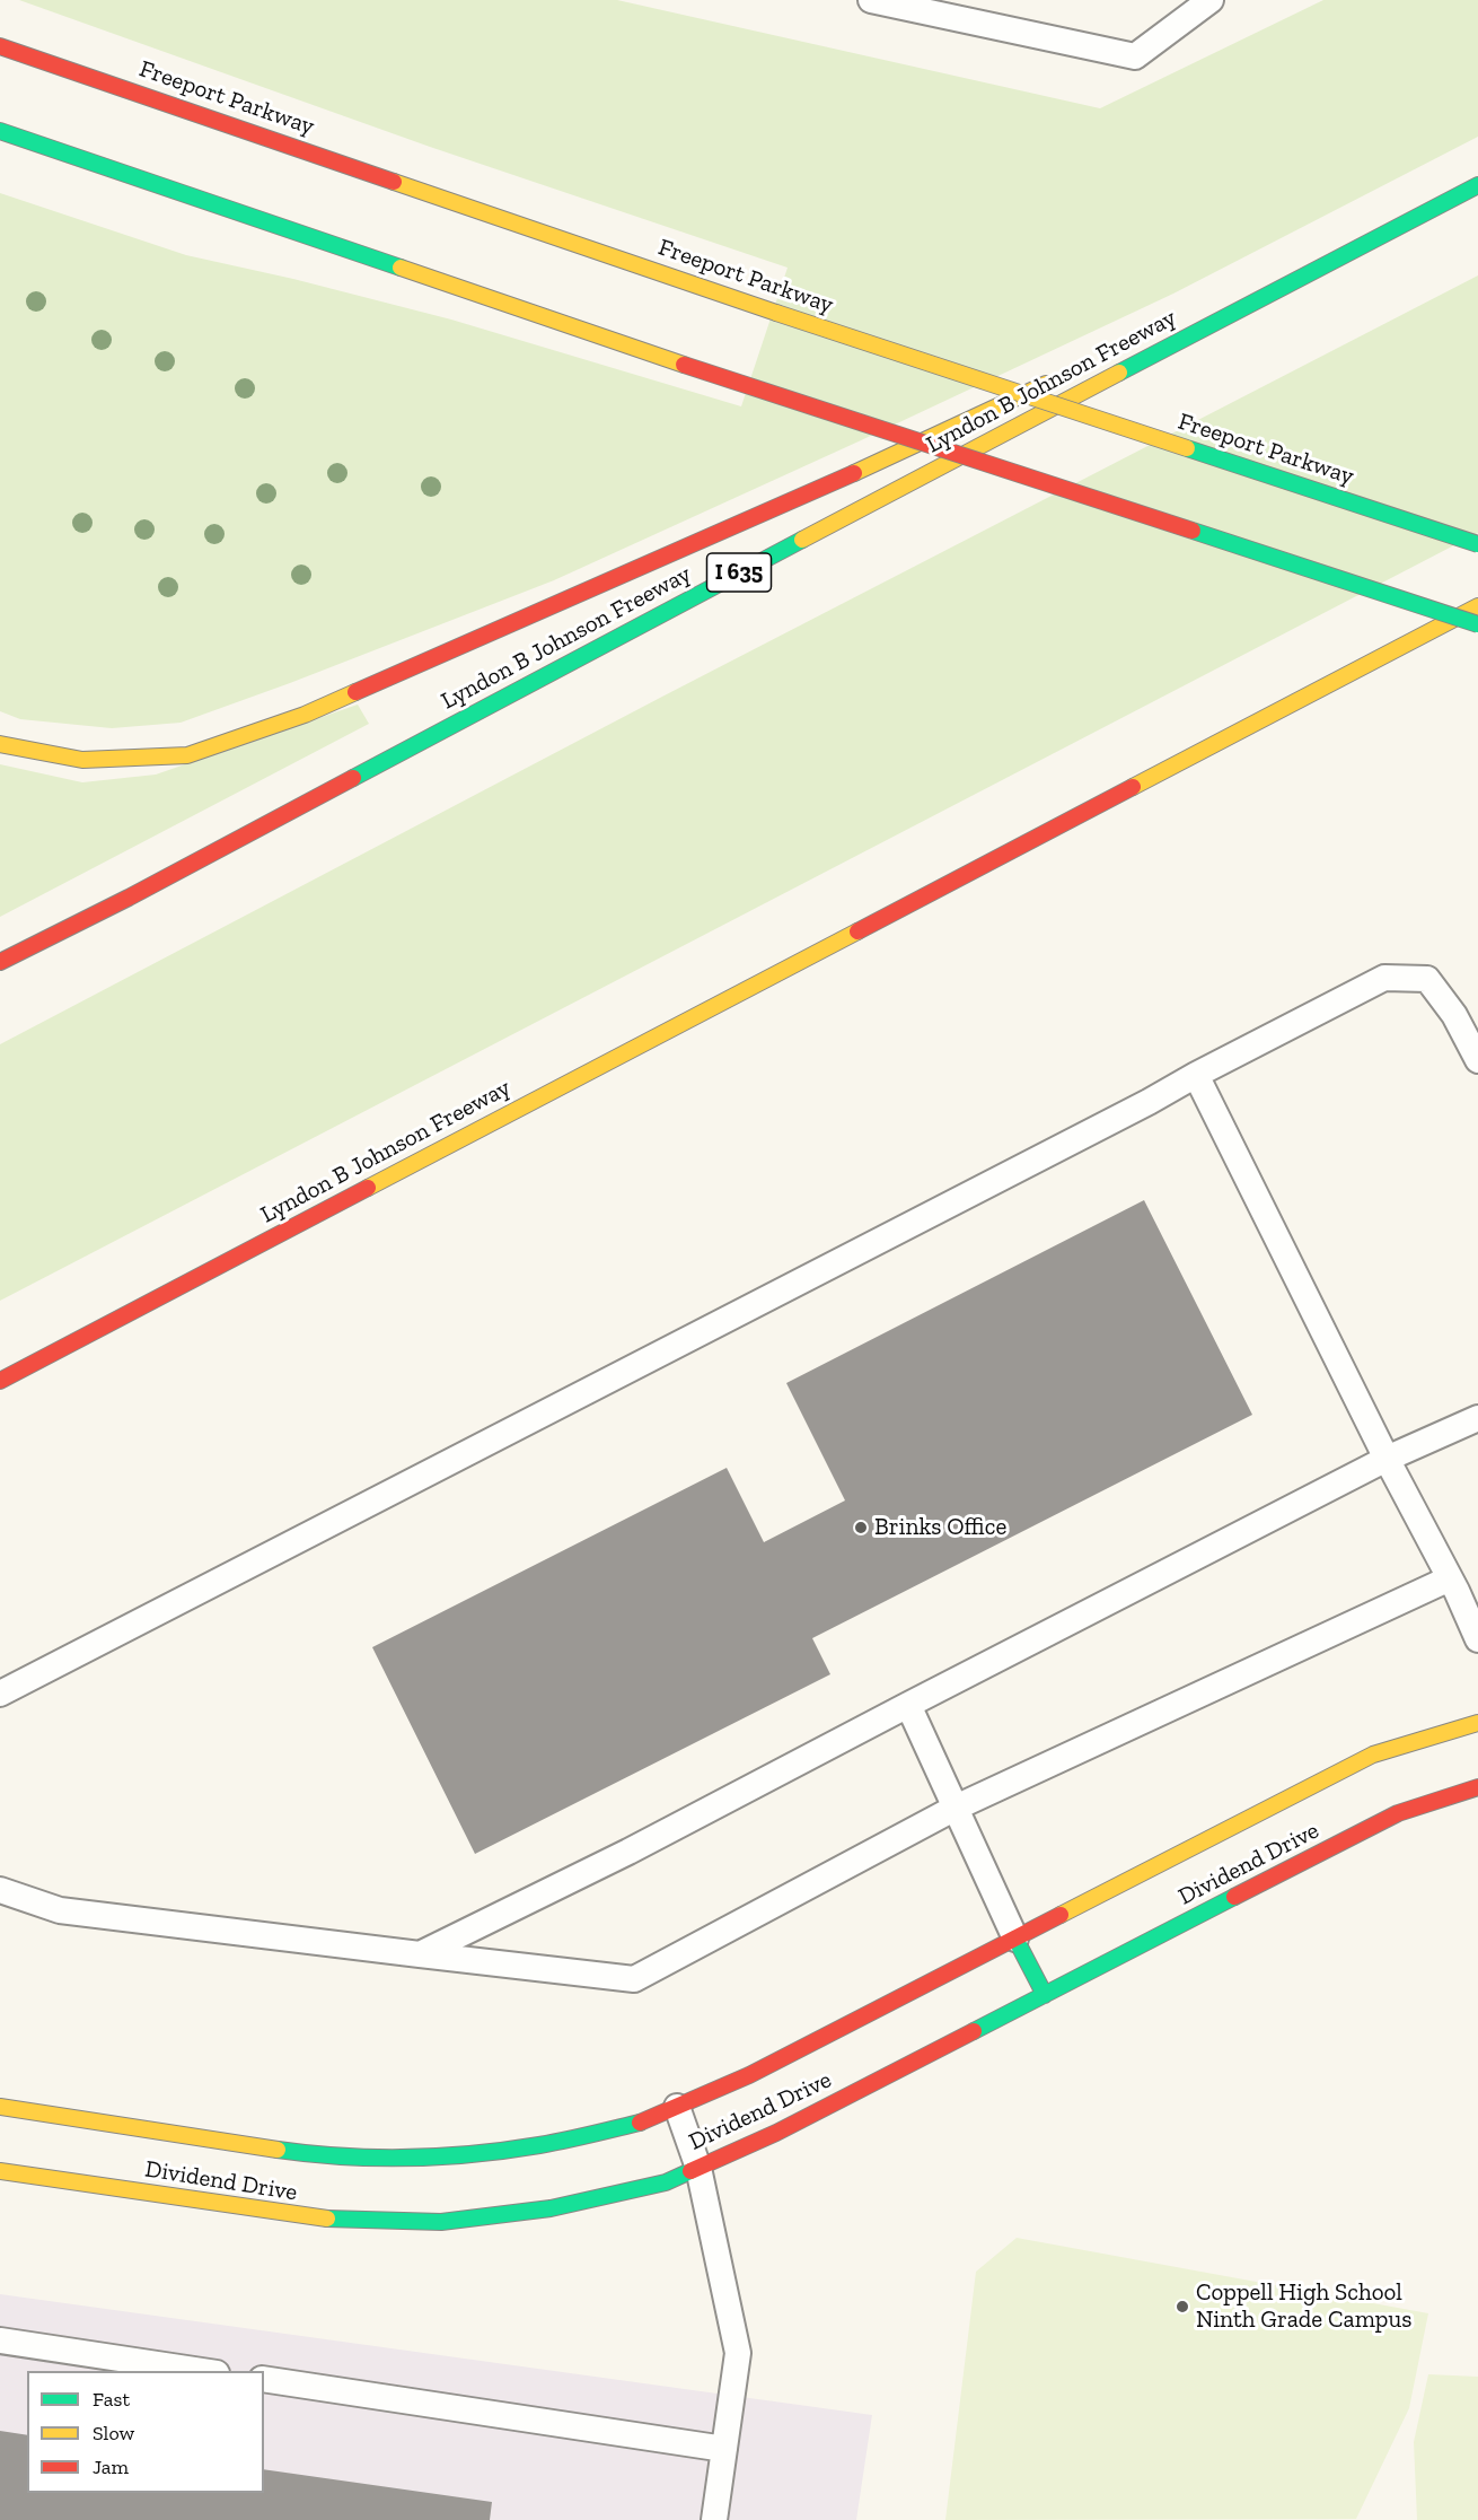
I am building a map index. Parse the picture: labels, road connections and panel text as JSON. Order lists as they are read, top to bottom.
{
  "streets": {
    "main road": [
      "Freeport Parkway",
      "Lyndon B Johnson Freeway",
      "I 635",
      "Dividend Drive"
    ]
  },
  "places": ["Brinks Office", "Coppell High School Ninth Grade Campus"],
  "legend": ["Fast", "Slow", "Jam"]
}
